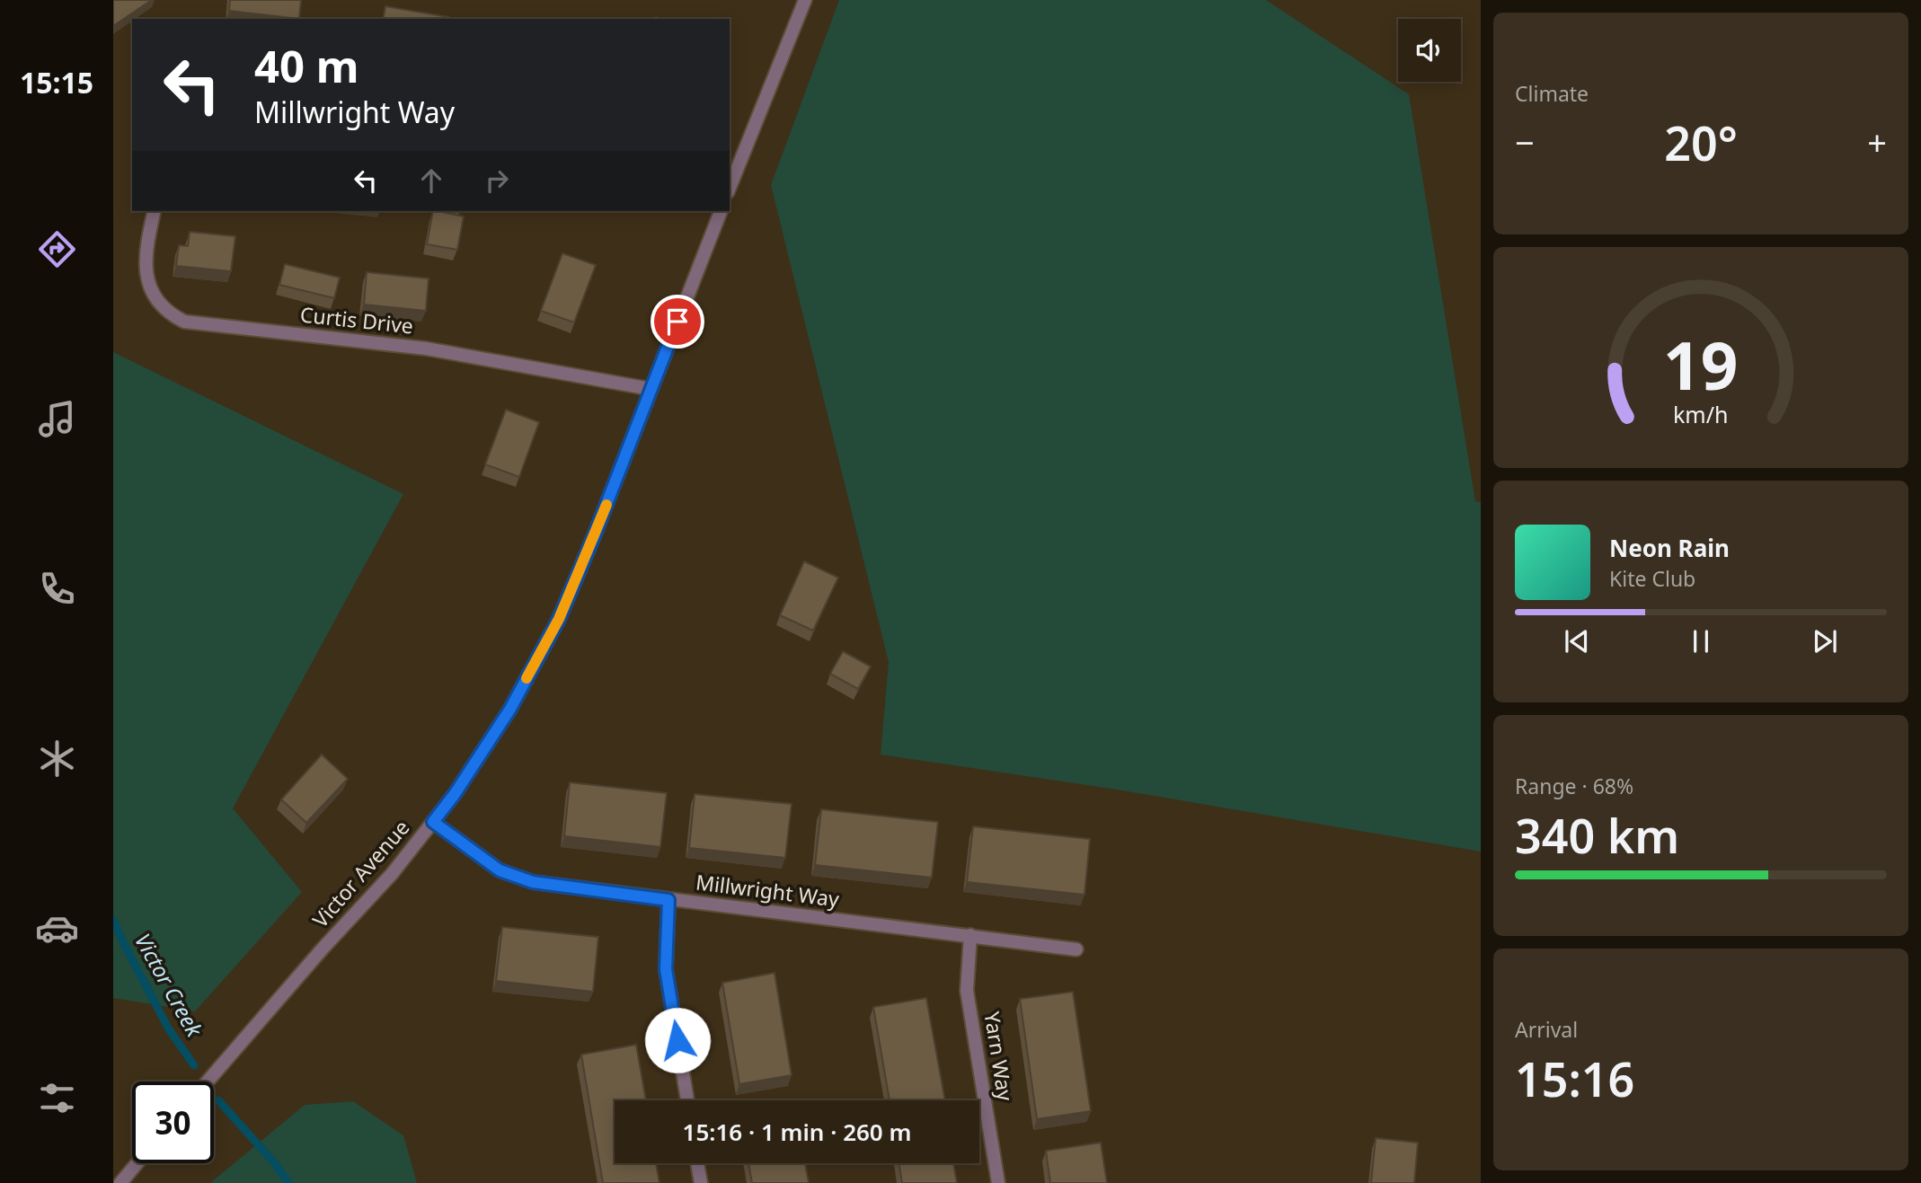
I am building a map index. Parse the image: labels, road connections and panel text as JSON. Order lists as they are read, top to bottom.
{
  "streets": {
    "street": [
      "Curtis Drive",
      "Victor Avenue",
      "Millwright Way",
      "Yarn Way"
    ]
  },
  "crossings": [
    ["Curtis Drive", "Victor Avenue"],
    ["Victor Avenue", "Millwright Way"],
    ["Millwright Way", "Yarn Way"]
  ],
  "water": ["Victor Creek"],
  "page": {
    "tabs": "15:15",
    "tile": [
      "Climate",
      ["Range · 68%", "340 km"],
      ["Arrival", "15:16"]
    ],
    "turn": ["40 m", "Millwright Way"],
    "heat": ["−", "20°", "+"],
    "song": ["Neon Rain", "Kite Club"],
    "limit": "30",
    "trip": "15:16 · 1 min · 260 m",
    "gauge": ["19", "km/h"]
  }
}
